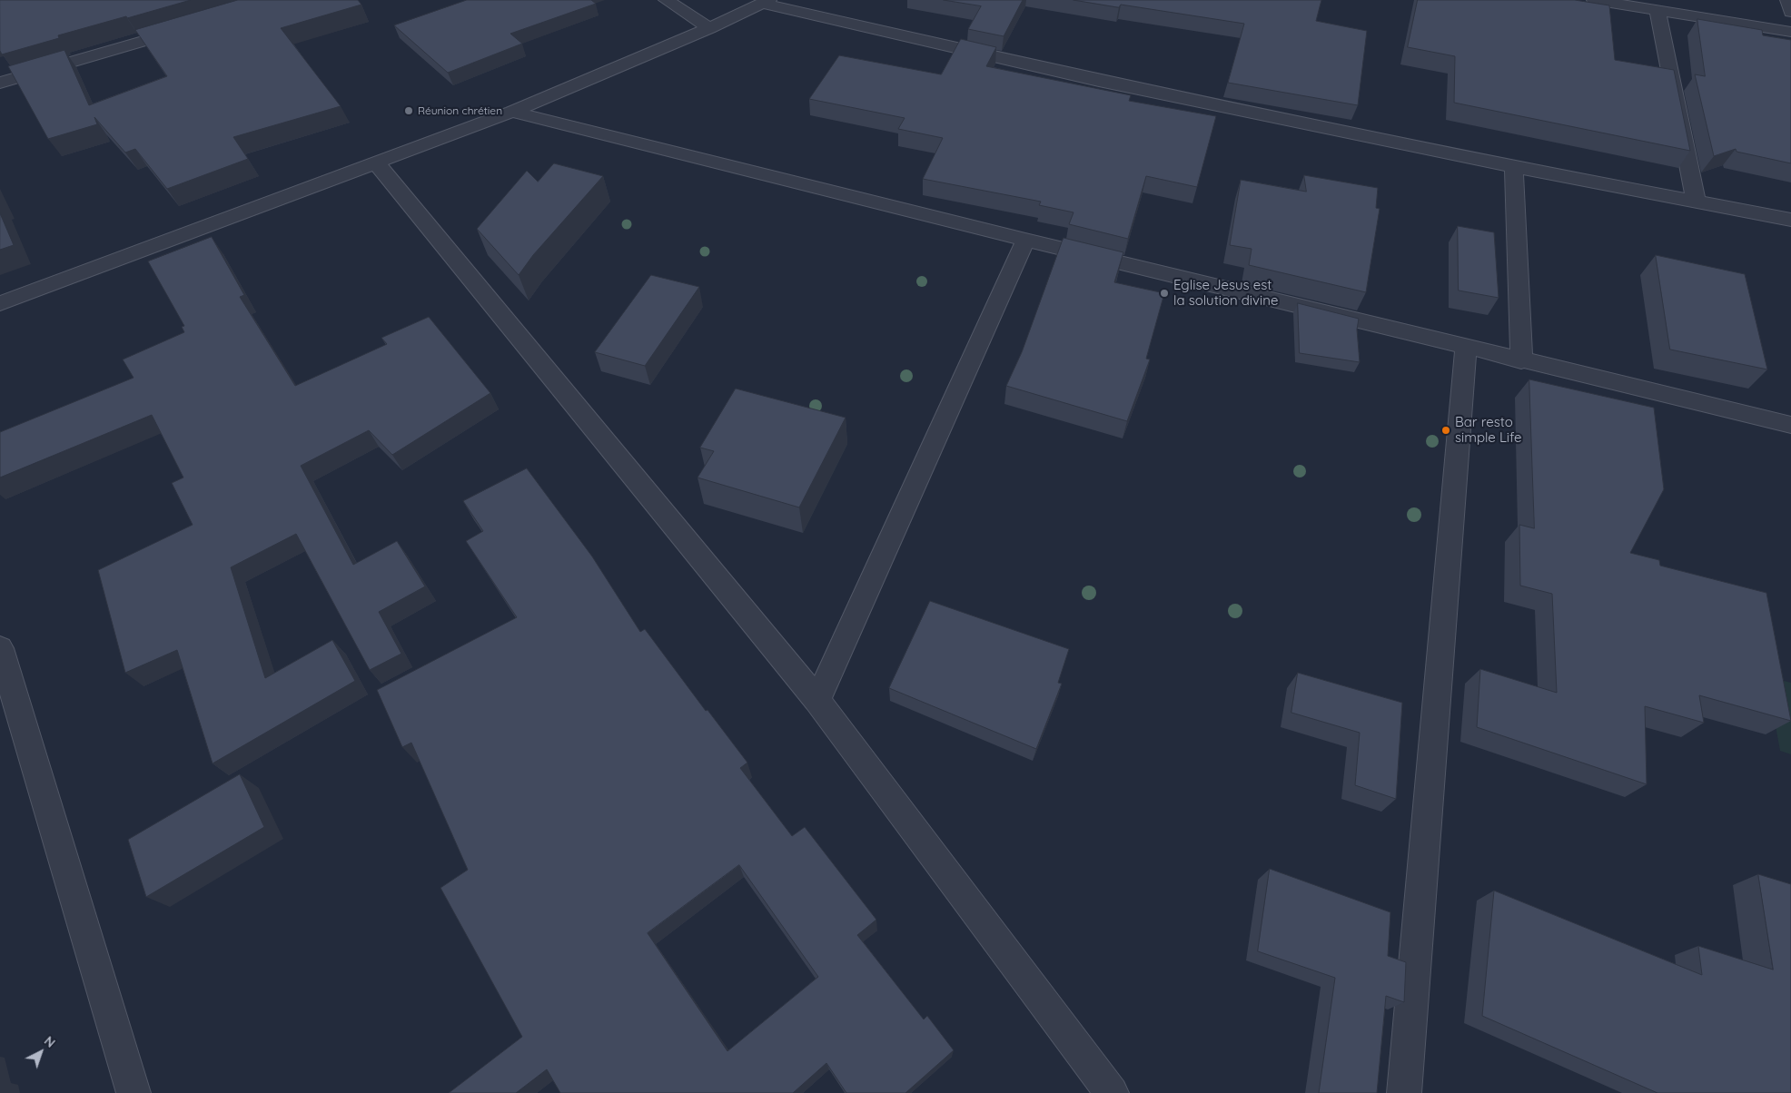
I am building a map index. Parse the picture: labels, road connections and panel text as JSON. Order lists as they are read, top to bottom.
{
  "places": ["Réunion chrétien", "Eglise Jesus est la solution divine", "Bar resto simple Life"],
  "north": "top right"
}
